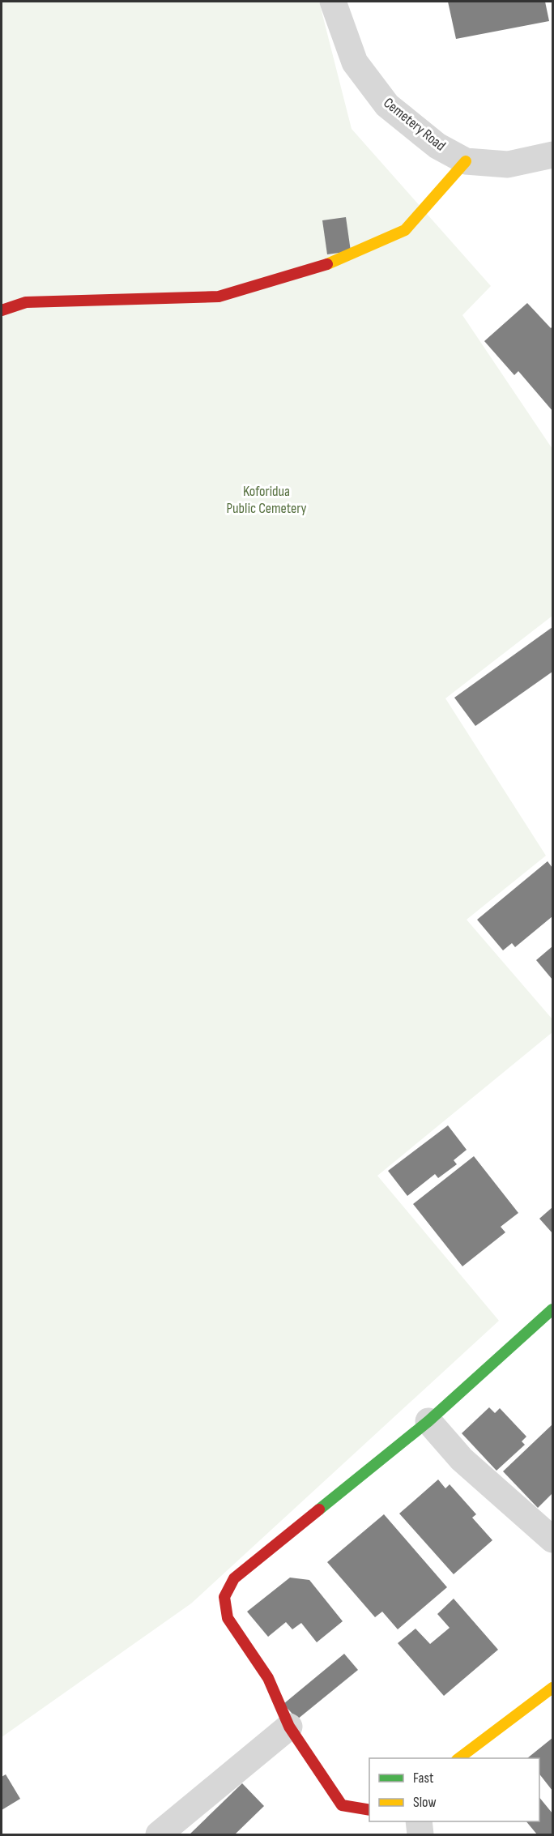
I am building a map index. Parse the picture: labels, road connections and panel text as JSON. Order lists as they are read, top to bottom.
{
  "streets": {
    "street": ["Cemetery Road"]
  },
  "parks": ["Koforidua Public Cemetery"],
  "legend": ["Fast", "Slow"]
}
